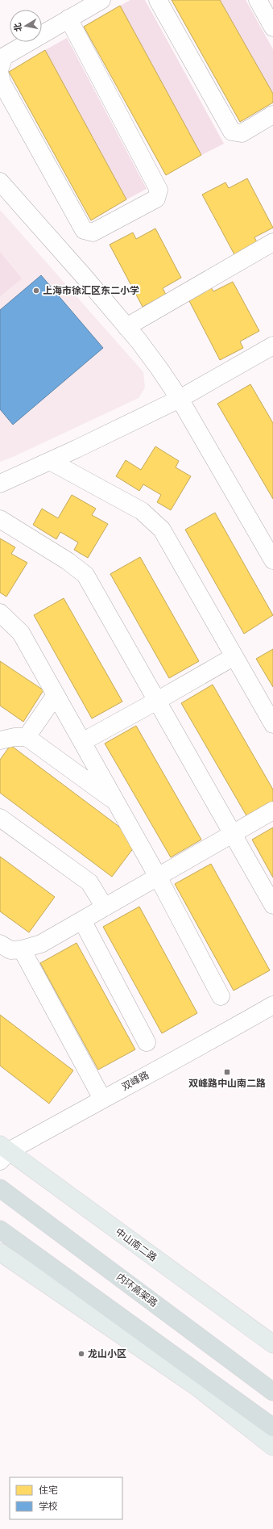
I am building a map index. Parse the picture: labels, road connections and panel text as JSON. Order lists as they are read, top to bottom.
{
  "streets": {
    "highway": ["内环高架路"],
    "main road": ["中山南二路"],
    "street": ["双峰路"]
  },
  "crossings": [
    ["双峰路", "中山南二路"]
  ],
  "places": {
    "other": ["上海市徐汇区东二小学", "龙山小区"],
    "transit": ["双峰路中山南二路"]
  },
  "legend": ["住宅", "学校"],
  "north": "left"
}
